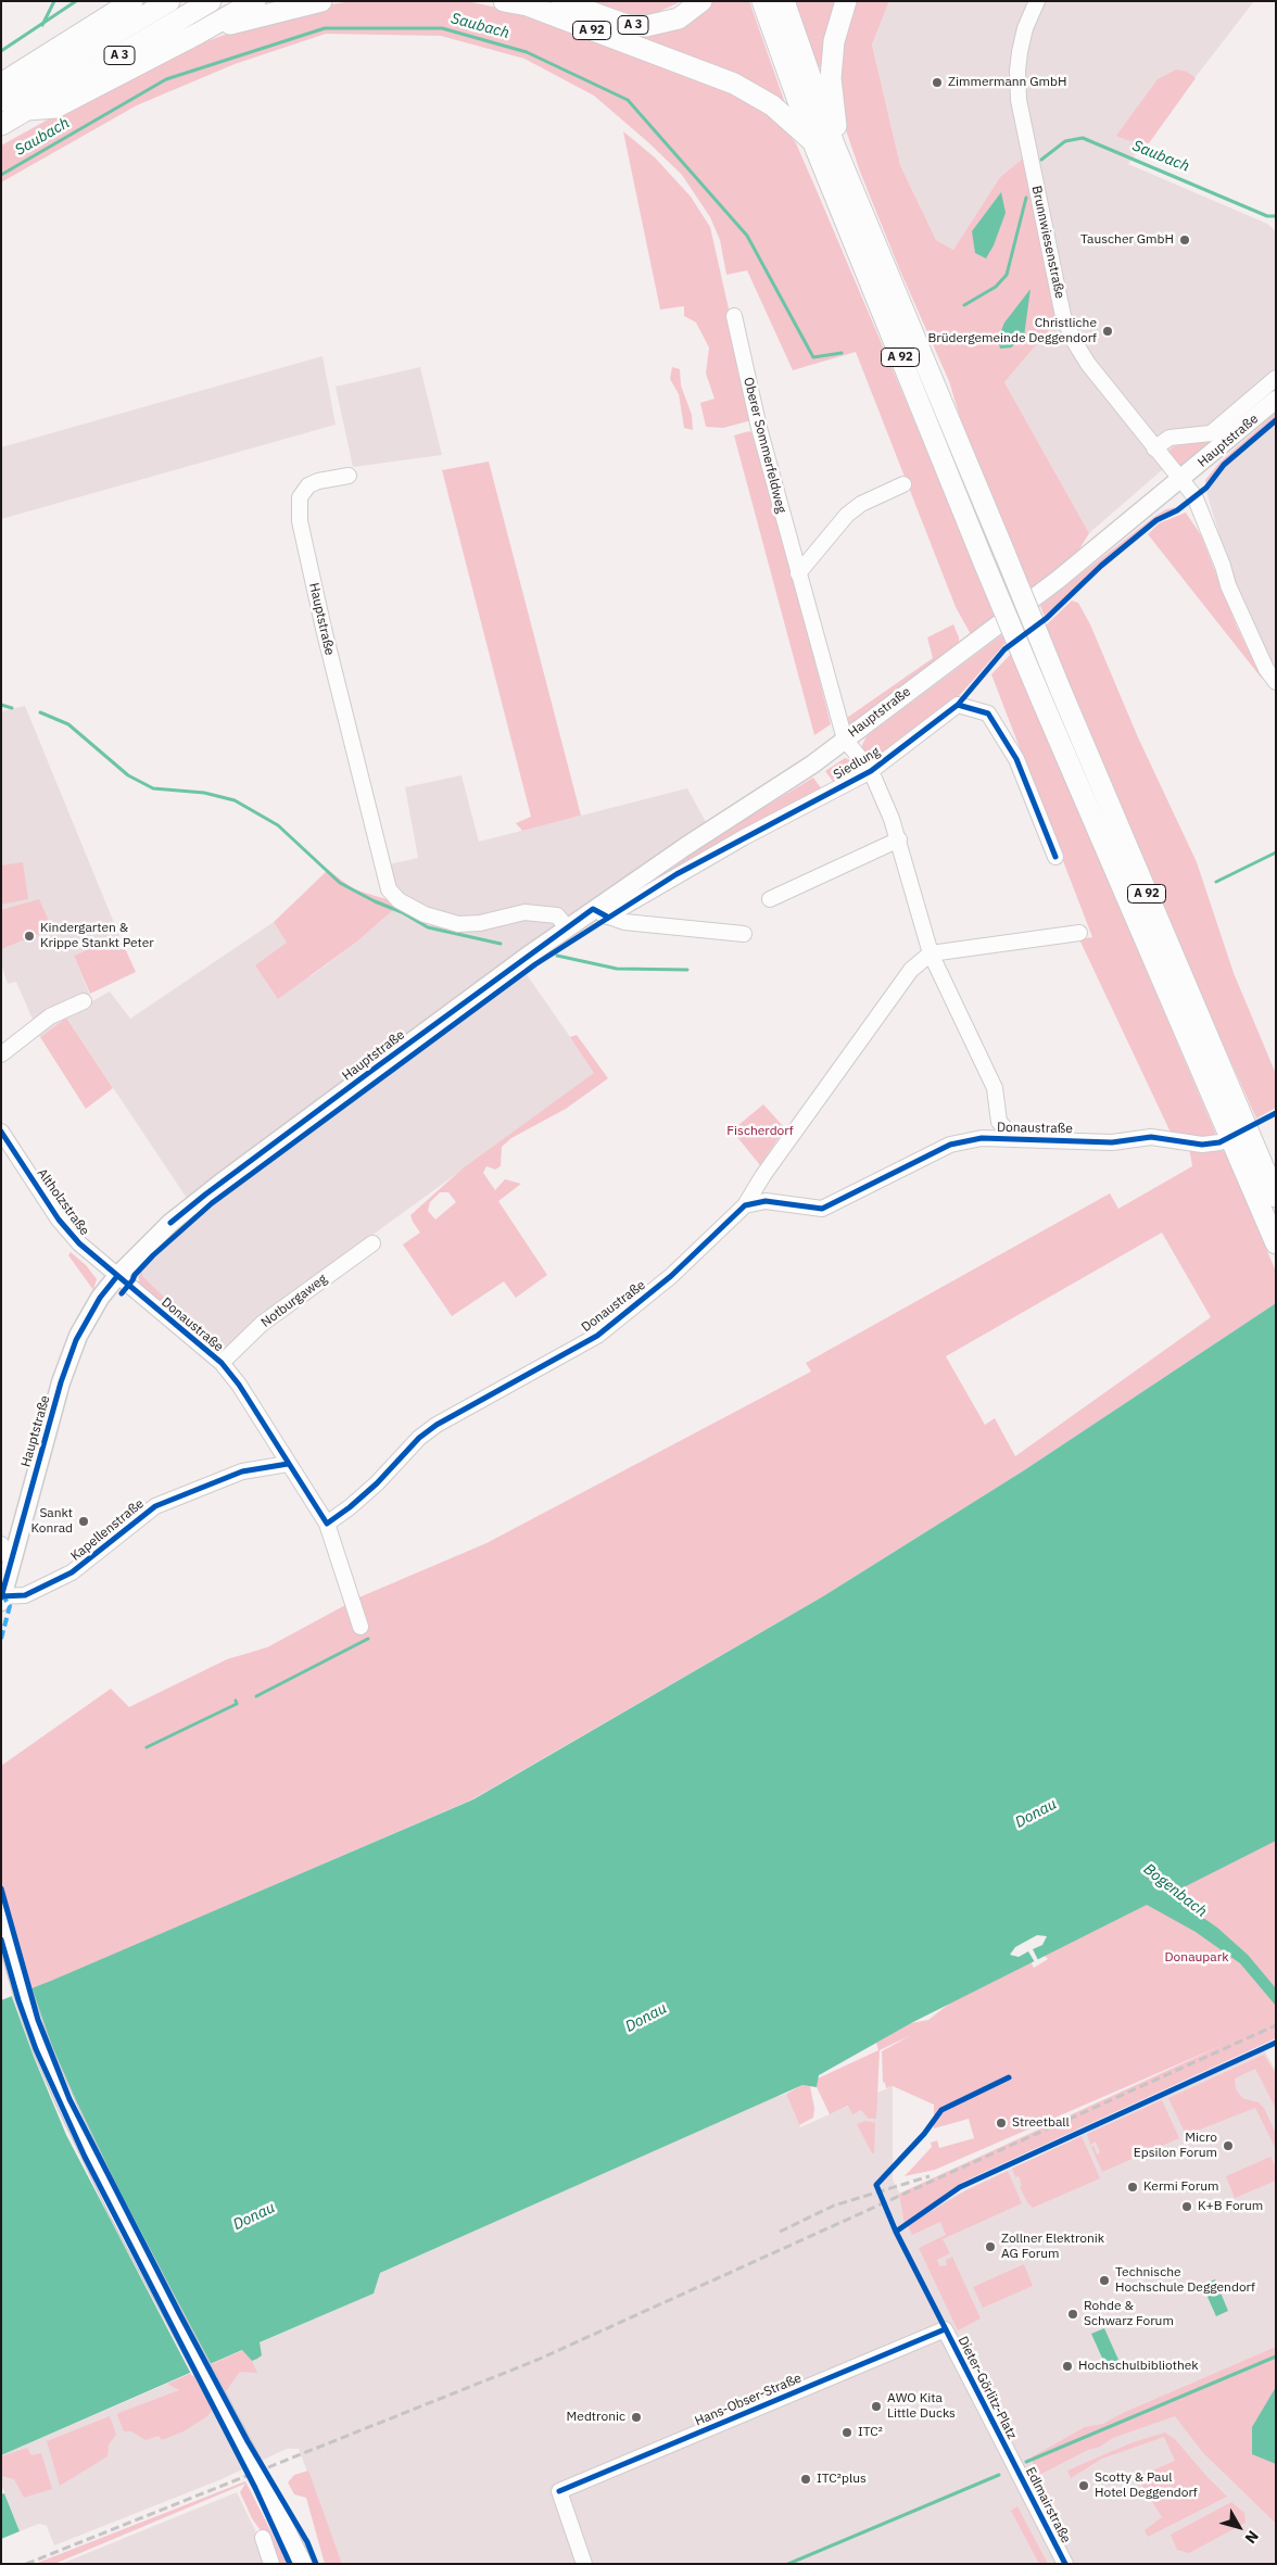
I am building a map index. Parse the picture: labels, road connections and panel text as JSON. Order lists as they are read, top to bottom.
{
  "streets": {
    "highway": ["A 3", "A 92"],
    "main road": ["Hauptstraße"],
    "street": [
      "Brunnwiesenstraße",
      "Oberer Sommerfeldweg",
      "Siedlung",
      "Donaustraße",
      "Altholzstraße",
      "Notburgaweg",
      "Kapellenstraße",
      "Dieter-Görlitz-Platz",
      "Hans-Obser-Straße",
      "Edlmairstraße"
    ]
  },
  "crossings": [
    ["Brunnwiesenstraße", "Hauptstraße"],
    ["Hauptstraße", "Oberer Sommerfeldweg"],
    ["Hauptstraße", "Siedlung"],
    ["Hauptstraße", "Donaustraße"],
    ["Hauptstraße", "Altholzstraße"],
    ["Hauptstraße", "Kapellenstraße"],
    ["Siedlung", "Donaustraße"],
    ["Donaustraße", "Altholzstraße"],
    ["Donaustraße", "Notburgaweg"],
    ["Donaustraße", "Kapellenstraße"],
    ["Dieter-Görlitz-Platz", "Hans-Obser-Straße"],
    ["Dieter-Görlitz-Platz", "Edlmairstraße"]
  ],
  "water": ["Saubach", "Donau", "Bogenbach"],
  "parks": ["Fischerdorf", "Donaupark"],
  "places": [
    "Zimmermann GmbH",
    "Tauscher GmbH",
    "Christliche Brüdergemeinde Deggendorf",
    "Kindergarten & Krippe Stankt Peter",
    "Sankt Konrad",
    "Streetball",
    "Micro Epsilon Forum",
    "Kermi Forum",
    "K+B Forum",
    "Zollner Elektronik AG Forum",
    "Technische Hochschule Deggendorf",
    "Rohde & Schwarz Forum",
    "Hochschulbibliothek",
    "AWO Kita Little Ducks",
    "Medtronic",
    "ITC²",
    "ITC²plus",
    "Scotty & Paul Hotel Deggendorf"
  ],
  "north": "bottom right"
}
